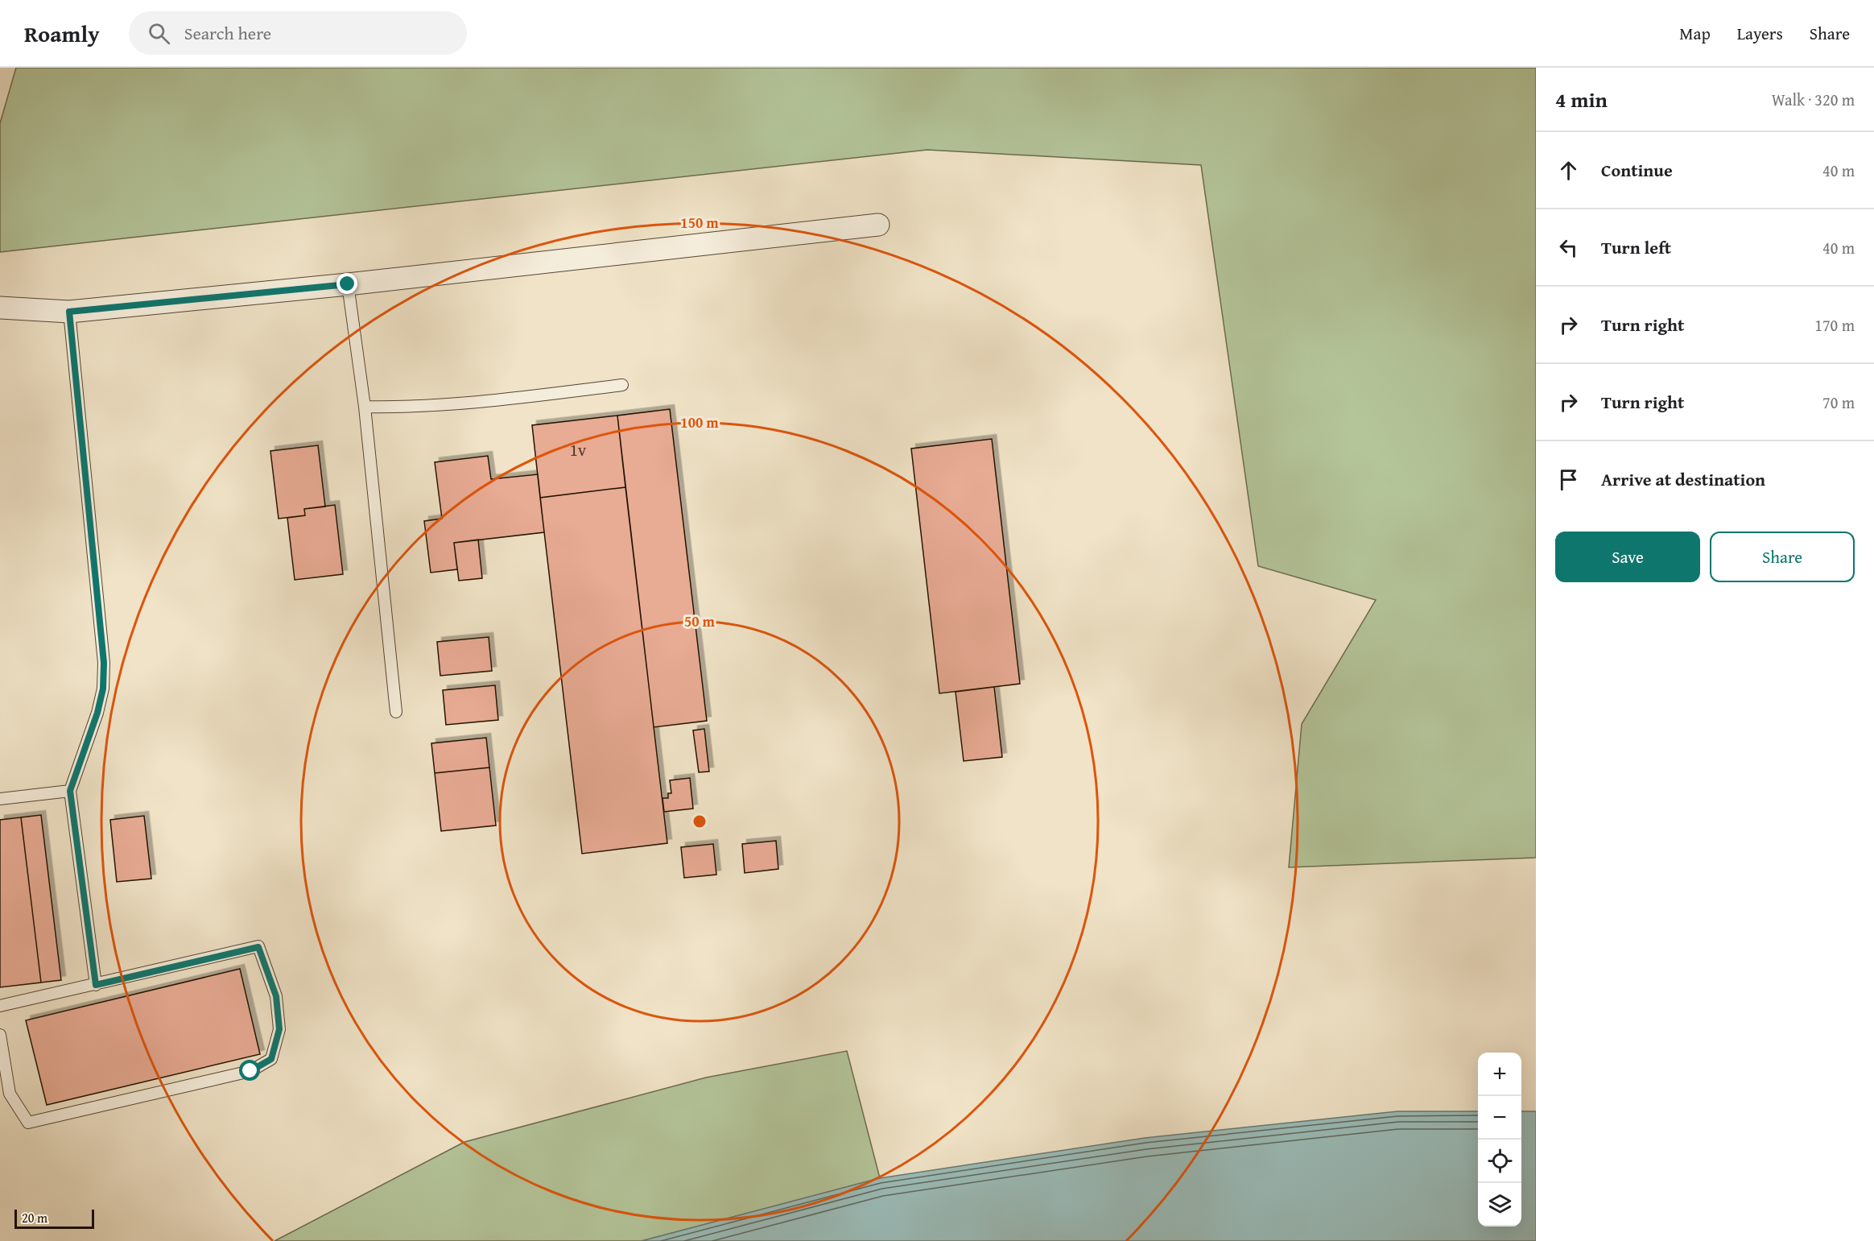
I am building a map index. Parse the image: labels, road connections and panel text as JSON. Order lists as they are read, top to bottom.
{
  "house_numbers": ["1v"],
  "scale_bar": "20 m",
  "page": {
    "header": "Roamly",
    "search": "Search here",
    "nav": ["Map", "Layers", "Share"],
    "heading": ["4 min", "Walk · 320 m"],
    "list": [
      ["Continue", "40 m"],
      ["Turn left", "40 m"],
      ["Turn right", "170 m"],
      ["Turn right", "70 m"],
      "Arrive at destination"
    ],
    "buttons": ["Save", "Share"],
    "map_buttons": ["+", "−"],
    "scale": "20 m"
  },
  "rings": ["150 m", "100 m", "50 m"]
}
